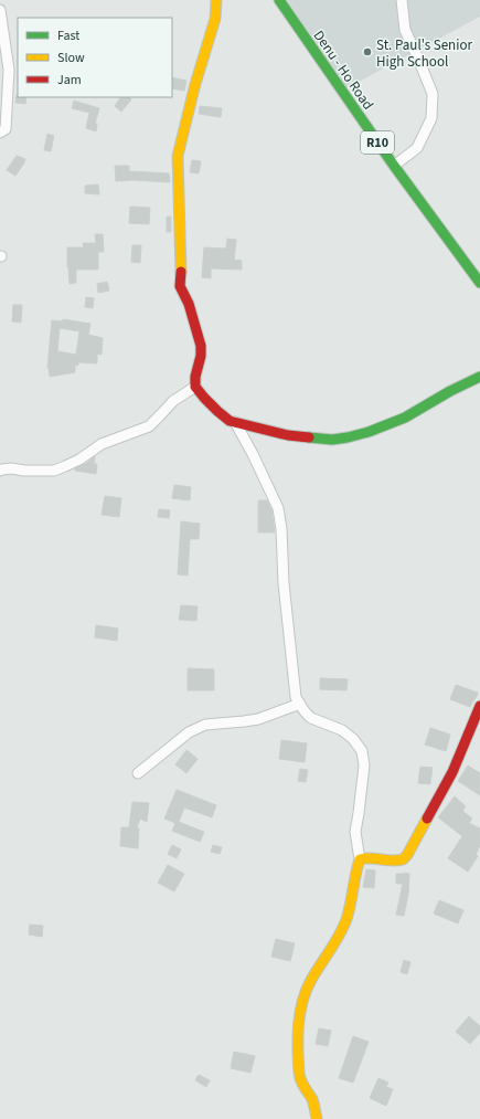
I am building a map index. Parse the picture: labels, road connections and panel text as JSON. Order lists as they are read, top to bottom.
{
  "streets": {
    "street": ["Denu - Ho Road", "R10"]
  },
  "places": ["St. Paul's Senior High School"],
  "legend": ["Fast", "Slow", "Jam"]
}
